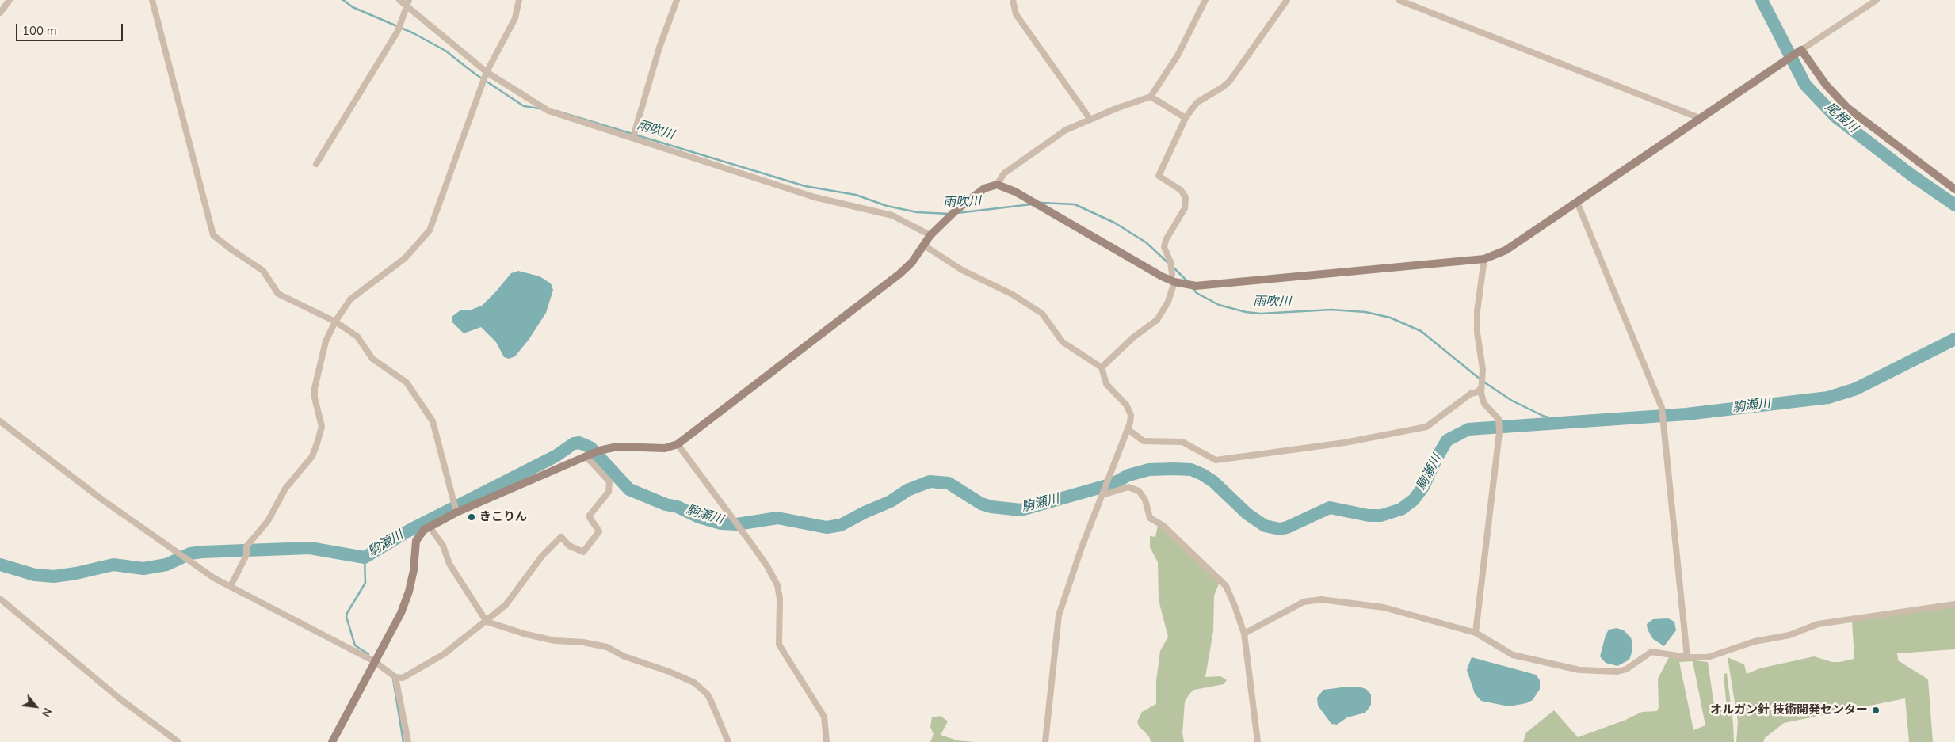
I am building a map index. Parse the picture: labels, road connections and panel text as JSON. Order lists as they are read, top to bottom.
{
  "water": ["尾根川", "雨吹川", "駒瀬川"],
  "places": ["きこりん", "オルガン針 技術開発センター"],
  "scale_bar": "100 m",
  "north": "bottom right"
}
